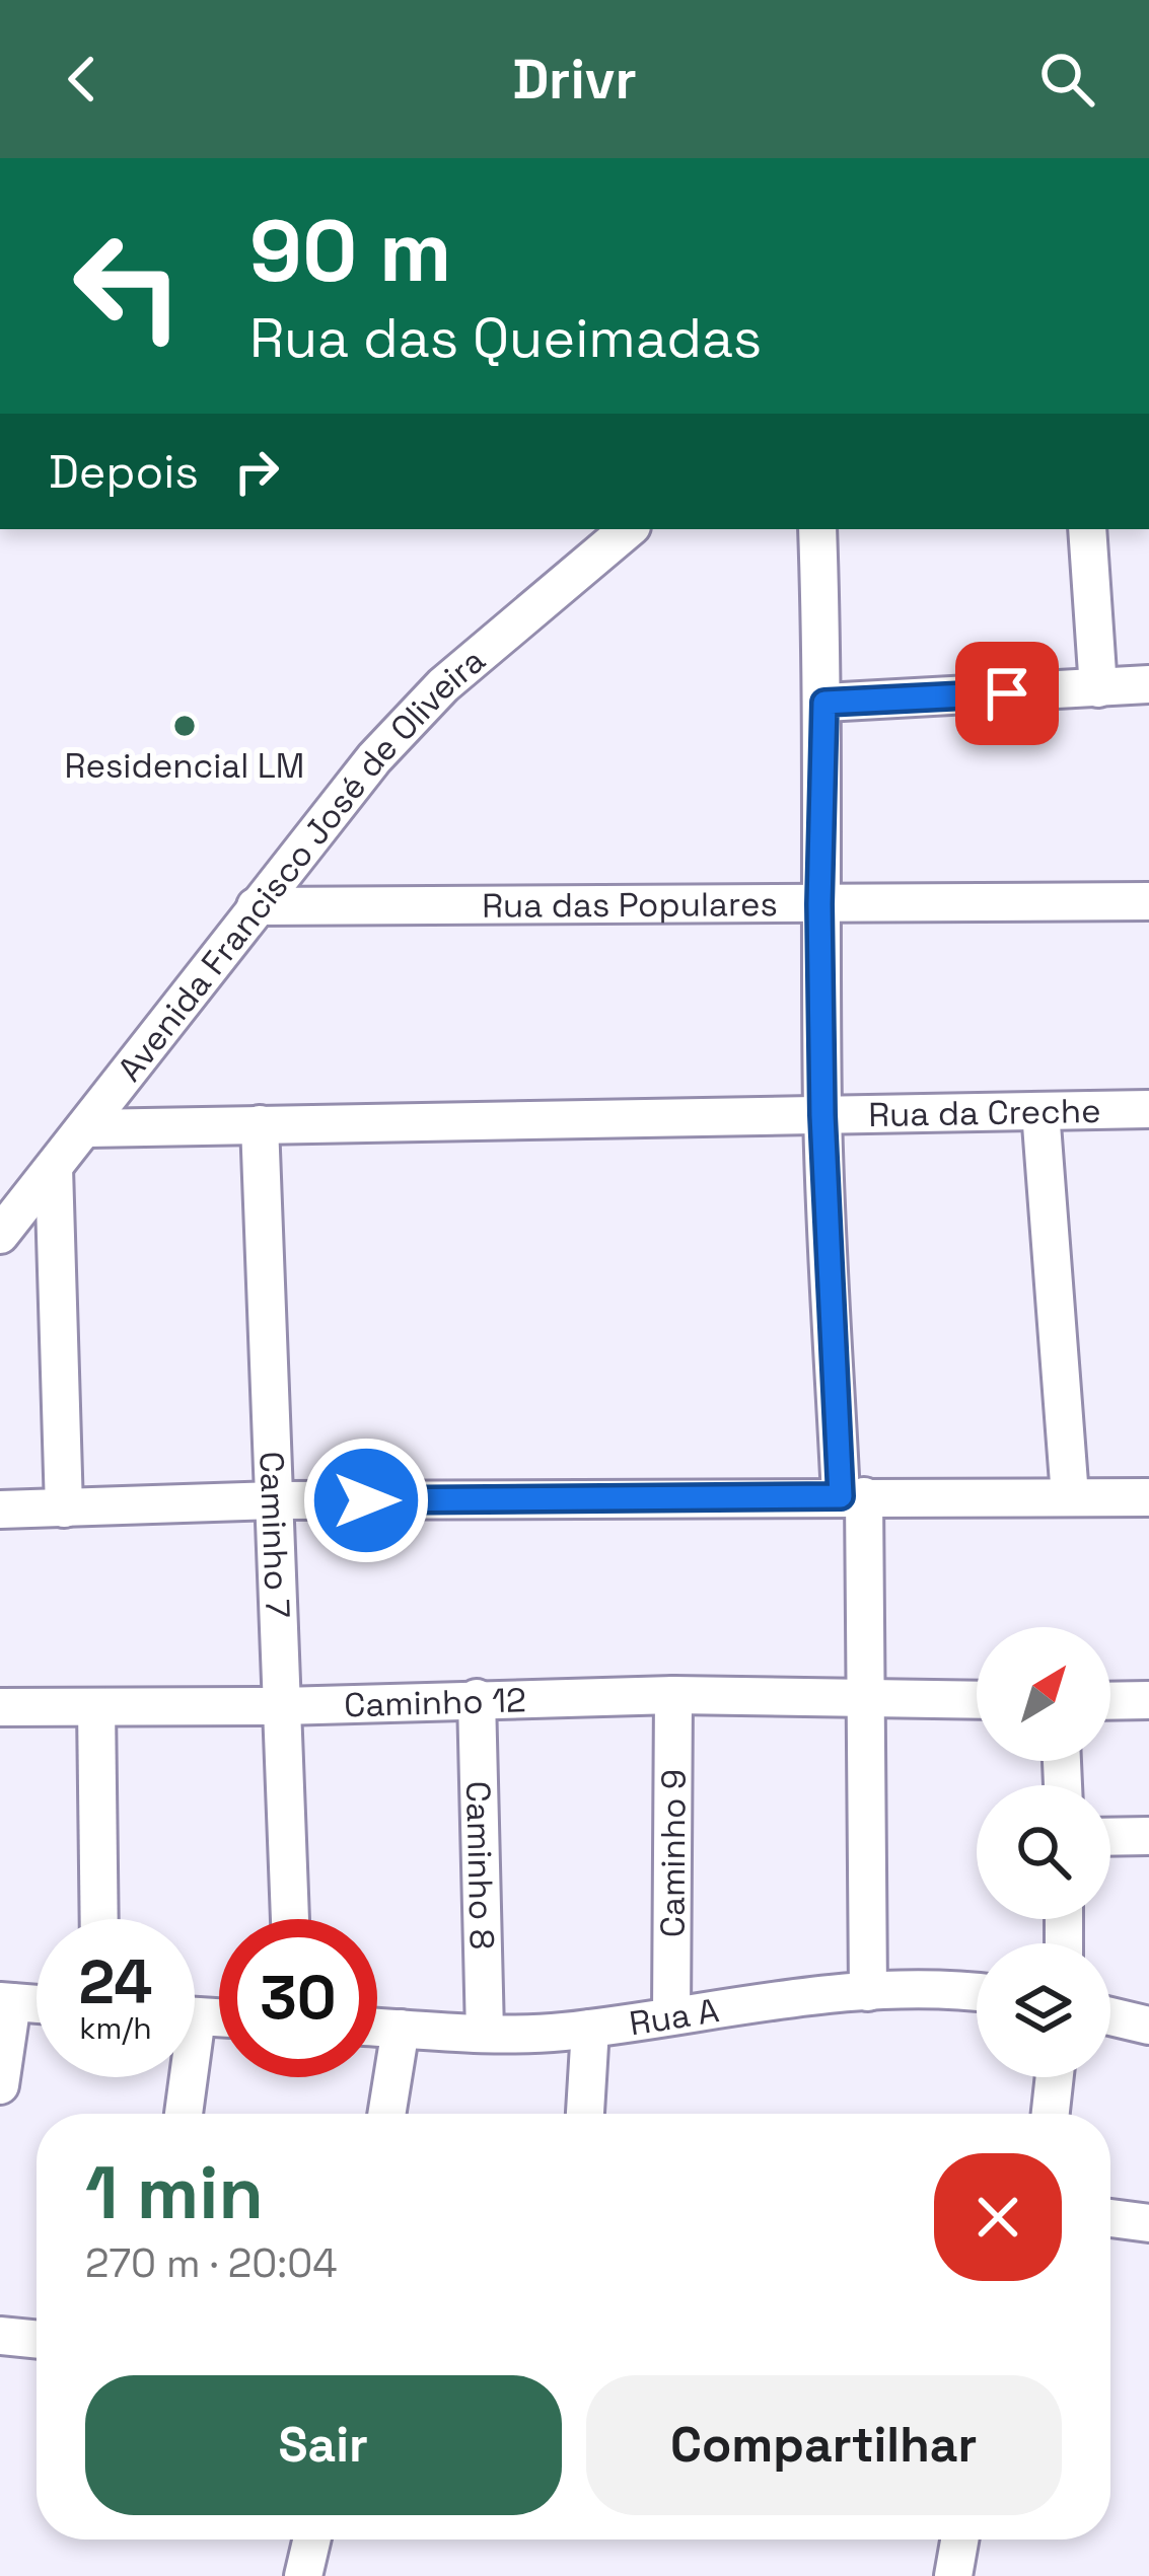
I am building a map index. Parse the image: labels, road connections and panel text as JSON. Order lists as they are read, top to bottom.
{
  "streets": {
    "street": [
      "Avenida Francisco José de Oliveira",
      "Rua das Populares",
      "Rua da Creche",
      "Caminho 7",
      "Caminho 12",
      "Caminho 9",
      "Caminho 8",
      "Rua A"
    ]
  },
  "crossings": [
    ["Avenida Francisco José de Oliveira", "Rua das Populares"],
    ["Caminho 7", "Caminho 12"],
    ["Caminho 12", "Caminho 9"],
    ["Caminho 12", "Caminho 8"],
    ["Caminho 9", "Rua A"],
    ["Caminho 8", "Rua A"]
  ],
  "places": ["Residencial LM"],
  "north": "top right",
  "page": {
    "header": "Drivr",
    "turn": ["90 m", "Rua das Queimadas"],
    "then": "Depois",
    "speed": "24 km/h",
    "limit": "30",
    "heading": ["1 min", "270 m · 20:04"],
    "buttons": ["Sair", "Compartilhar"]
  }
}
